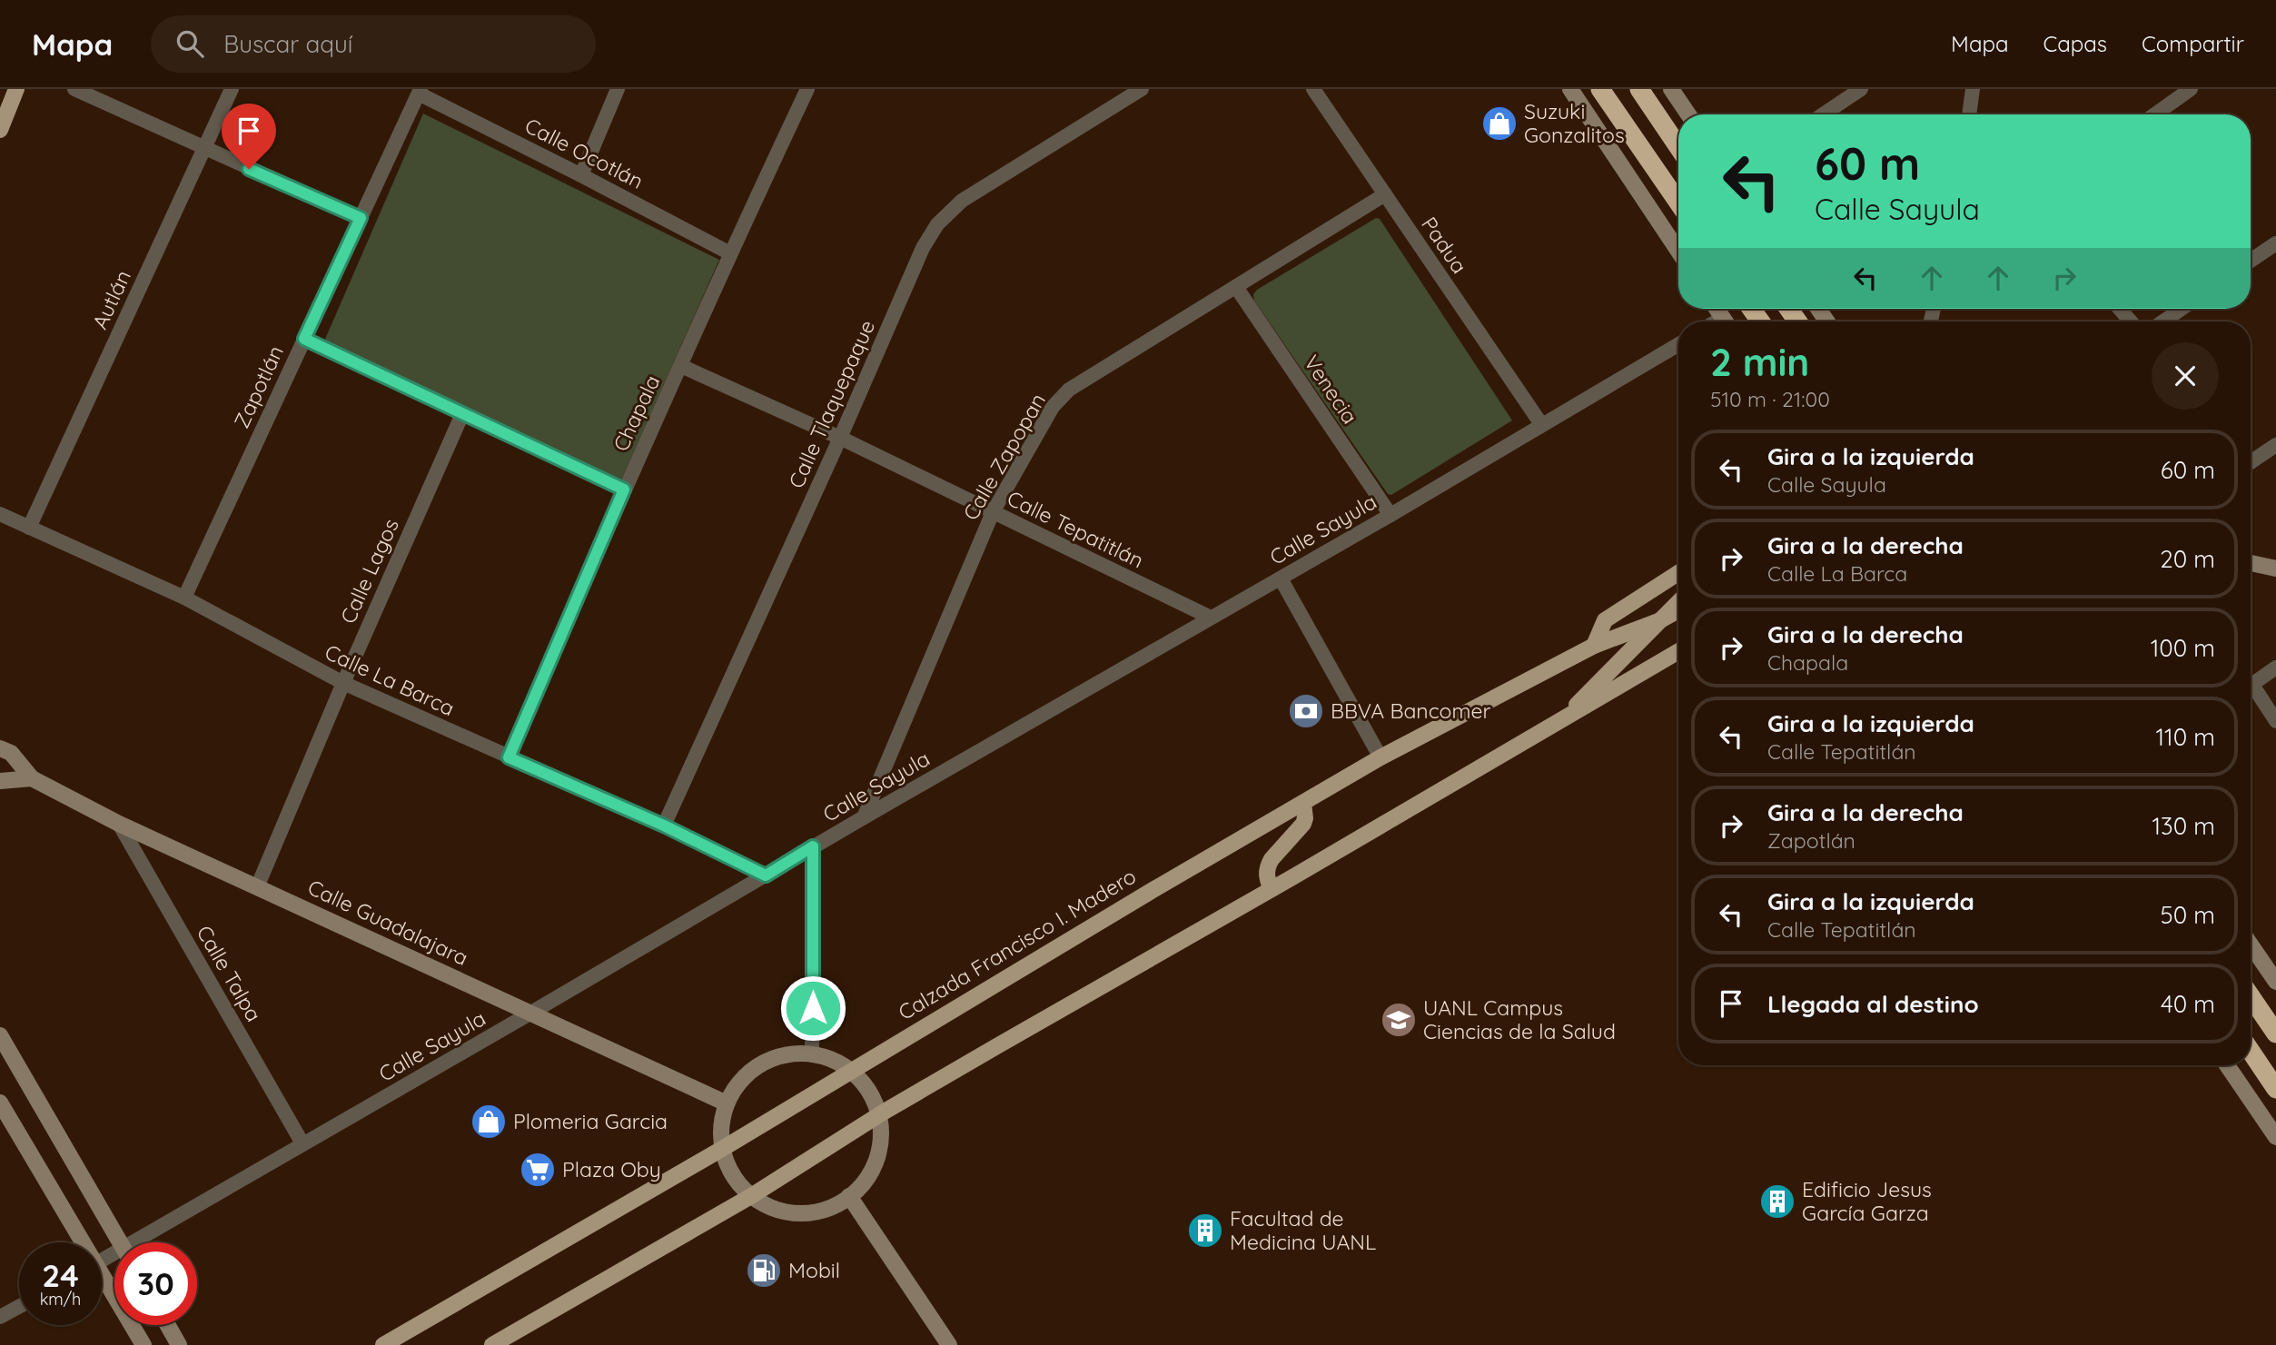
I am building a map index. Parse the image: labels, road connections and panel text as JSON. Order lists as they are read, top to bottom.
{
  "streets": {
    "main road": ["Calzada Francisco I. Madero"],
    "street": [
      "Calle Ocotlán",
      "Padua",
      "Autlán",
      "Zapotlán",
      "Venecia",
      "Calle Tlaquepaque",
      "Chapala",
      "Calle Zapopan",
      "Calle Tepatitlán",
      "Calle Sayula",
      "Calle Lagos",
      "Calle La Barca",
      "Calle Guadalajara",
      "Calle Talpa"
    ]
  },
  "crossings": [
    ["Calle Ocotlán", "Zapotlán"],
    ["Calle Ocotlán", "Chapala"],
    ["Padua", "Calle Zapopan"],
    ["Padua", "Calle Sayula"],
    ["Autlán", "Calle La Barca"],
    ["Zapotlán", "Calle La Barca"],
    ["Venecia", "Calle Zapopan"],
    ["Venecia", "Calle Sayula"],
    ["Calle Tlaquepaque", "Calle Tepatitlán"],
    ["Calle Tlaquepaque", "Calle La Barca"],
    ["Chapala", "Calle Tepatitlán"],
    ["Chapala", "Calle La Barca"],
    ["Calle Zapopan", "Calle Tepatitlán"],
    ["Calle Zapopan", "Calle Sayula"],
    ["Calle Tepatitlán", "Calle Sayula"],
    ["Calle Sayula", "Calle La Barca"],
    ["Calle Sayula", "Calle Guadalajara"],
    ["Calle Sayula", "Calle Talpa"],
    ["Calle Lagos", "Calle La Barca"],
    ["Calle Lagos", "Calle Guadalajara"],
    ["Calle Guadalajara", "Calle Talpa"]
  ],
  "places": {
    "shop": ["Suzuki Gonzalitos", "Plomeria Garcia"],
    "bank": ["BBVA Bancomer"],
    "school or university": ["UANL Campus Ciencias de la Salud"],
    "supermarket": ["Plaza Oby"],
    "building": ["Edificio Jesus García Garza", "Facultad de Medicina UANL"],
    "fuel station": ["Mobil"]
  },
  "page": {
    "header": "Mapa",
    "search": "Buscar aquí",
    "nav": ["Mapa", "Capas", "Compartir"],
    "turn": ["60 m", "Calle Sayula"],
    "heading": ["2 min", "510 m · 21:00"],
    "list": [
      {
        "name": "Gira a la izquierda",
        "note": "Calle Sayula",
        "value": "60 m"
      },
      {
        "name": "Gira a la derecha",
        "note": "Calle La Barca",
        "value": "20 m"
      },
      {
        "name": "Gira a la derecha",
        "note": "Chapala",
        "value": "100 m"
      },
      {
        "name": "Gira a la izquierda",
        "note": "Calle Tepatitlán",
        "value": "110 m"
      },
      {
        "name": "Gira a la derecha",
        "note": "Zapotlán",
        "value": "130 m"
      },
      {
        "name": "Gira a la izquierda",
        "note": "Calle Tepatitlán",
        "value": "50 m"
      },
      {
        "name": "Llegada al destino",
        "value": "40 m"
      }
    ],
    "speed": "24 km/h",
    "limit": "30"
  }
}
